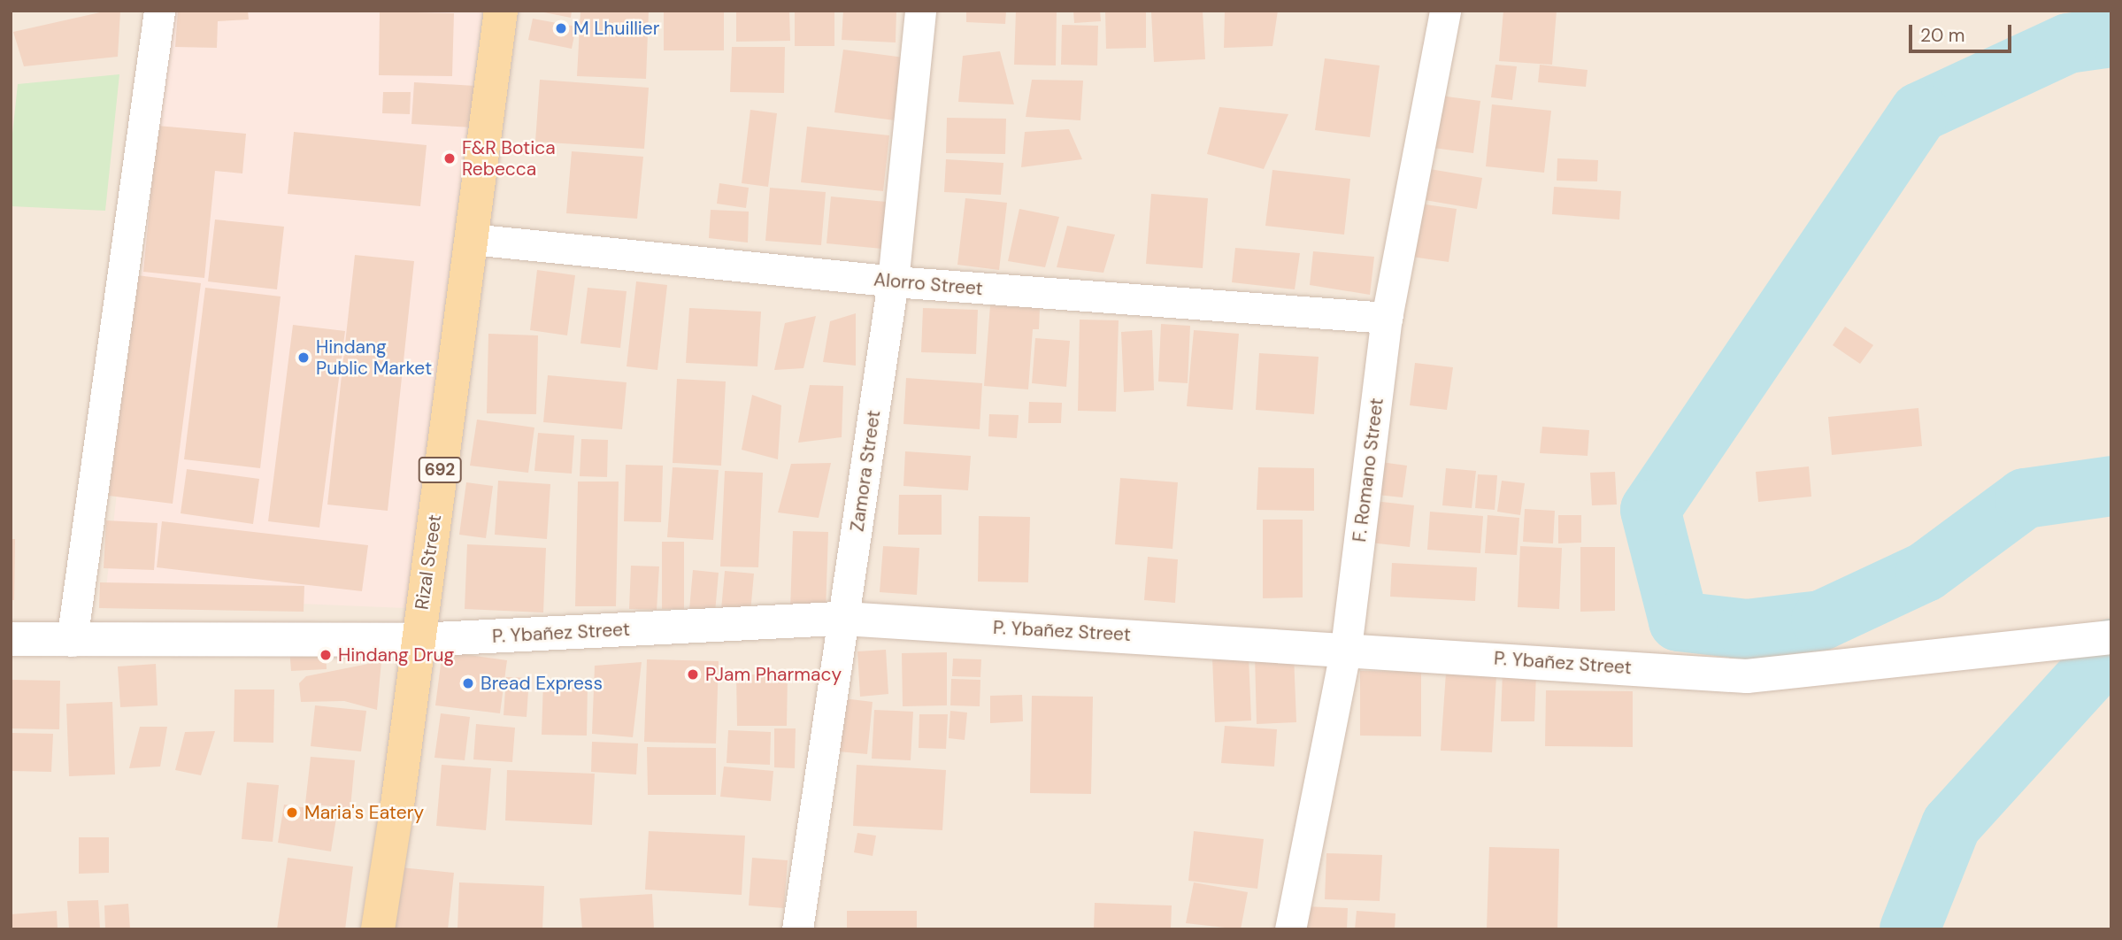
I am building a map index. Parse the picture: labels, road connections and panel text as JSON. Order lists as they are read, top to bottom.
{
  "streets": {
    "main road": ["692", "Rizal Street"],
    "street": [
      "Alorro Street",
      "F. Romano Street",
      "Zamora Street",
      "P. Ybañez Street"
    ]
  },
  "crossings": [
    ["Alorro Street", "F. Romano Street"],
    ["Alorro Street", "Zamora Street"],
    ["Alorro Street", "Rizal Street"],
    ["F. Romano Street", "P. Ybañez Street"],
    ["Zamora Street", "P. Ybañez Street"],
    ["Rizal Street", "P. Ybañez Street"]
  ],
  "places": [
    "M Lhuillier",
    "F&R Botica Rebecca",
    "Hindang Public Market",
    "Hindang Drug",
    "PJam Pharmacy",
    "Bread Express",
    "Maria's Eatery"
  ],
  "scale_bar": "20 m"
}
